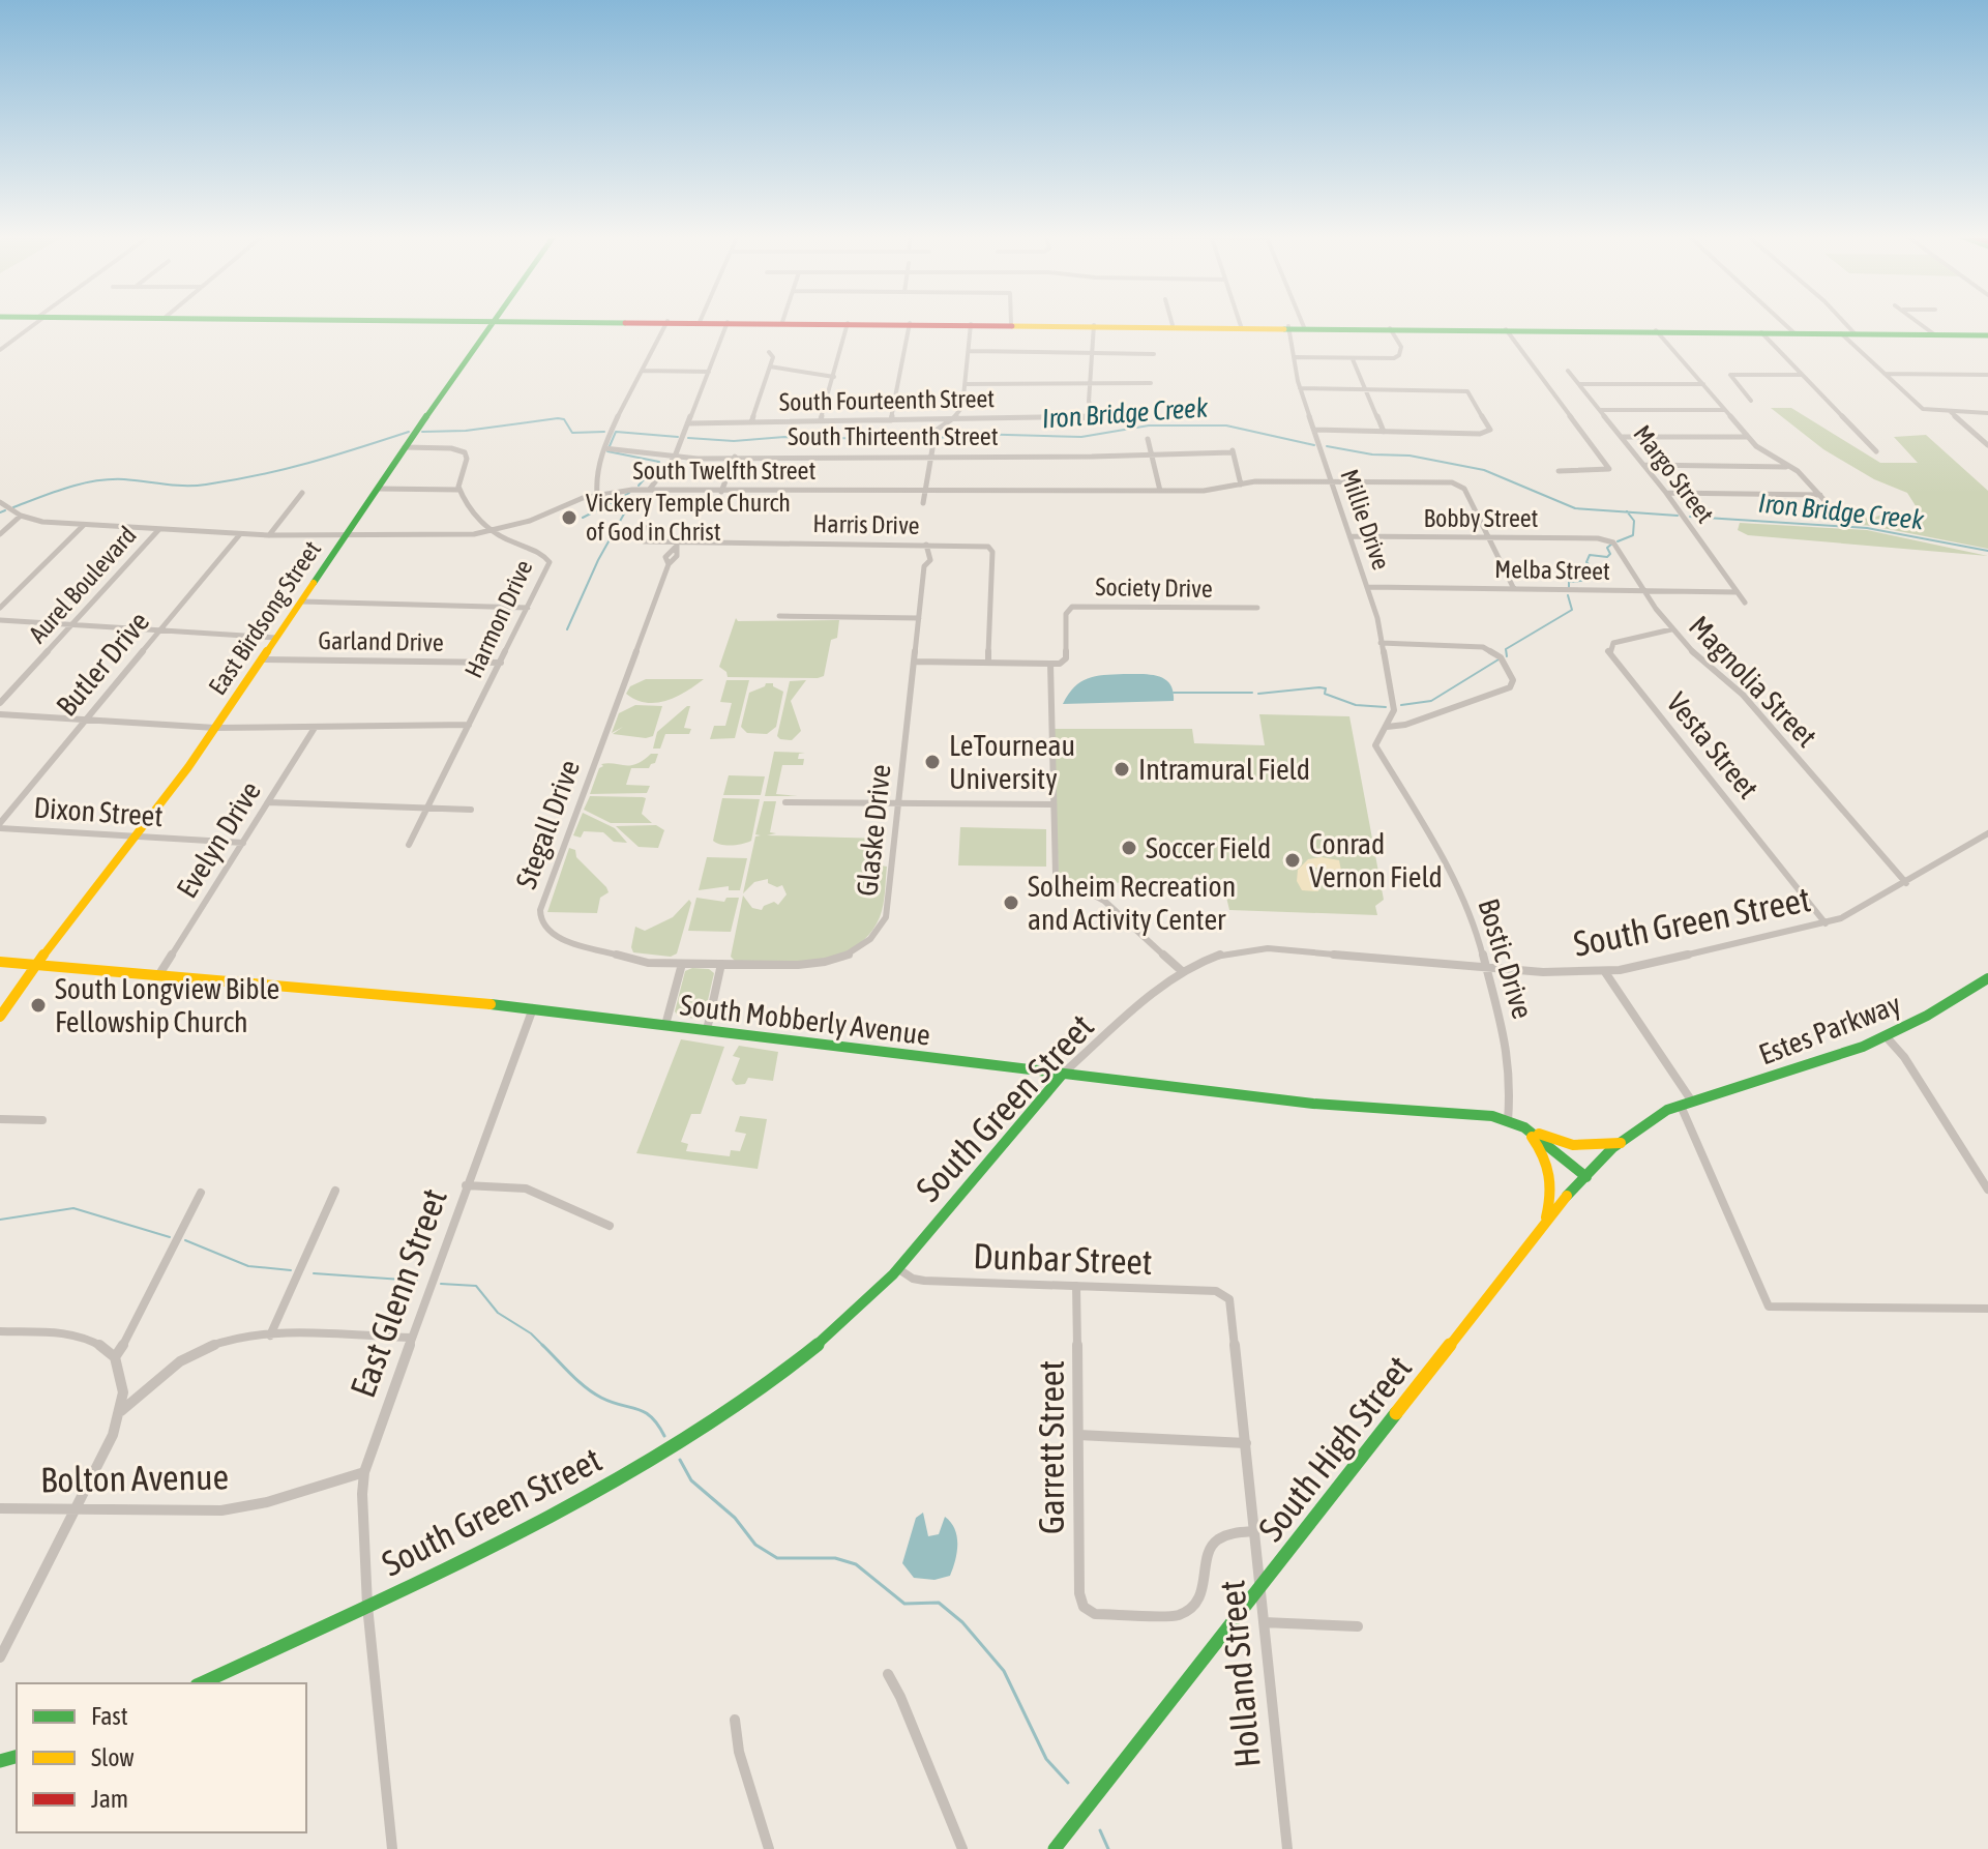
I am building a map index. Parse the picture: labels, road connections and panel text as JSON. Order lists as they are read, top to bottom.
{
  "streets": {
    "main road": [
      "East Birdsong Street",
      "South Green Street",
      "South Mobberly Avenue",
      "Estes Parkway",
      "South High Street"
    ],
    "street": [
      "South Fourteenth Street",
      "South Thirteenth Street",
      "South Twelfth Street",
      "Margo Street",
      "Bobby Street",
      "Millie Drive",
      "Harris Drive",
      "Melba Street",
      "Aurel Boulevard",
      "Society Drive",
      "Harmon Drive",
      "Garland Drive",
      "Butler Drive",
      "Magnolia Street",
      "Vesta Street",
      "Dixon Street",
      "Stegall Drive",
      "Glaske Drive",
      "Evelyn Drive",
      "Bostic Drive",
      "Dunbar Street",
      "East Glenn Street",
      "Garrett Street",
      "Bolton Avenue",
      "Holland Street"
    ]
  },
  "crossings": [
    ["South Thirteenth Street", "South Twelfth Street"],
    ["South Twelfth Street", "Bobby Street"],
    ["South Twelfth Street", "Millie Drive"],
    ["South Twelfth Street", "Aurel Boulevard"],
    ["South Twelfth Street", "East Birdsong Street"],
    ["South Twelfth Street", "Harmon Drive"],
    ["South Twelfth Street", "Butler Drive"],
    ["Margo Street", "Melba Street"],
    ["Bobby Street", "Millie Drive"],
    ["Bobby Street", "Magnolia Street"],
    ["Millie Drive", "Melba Street"],
    ["Millie Drive", "Bostic Drive"],
    ["Harris Drive", "Stegall Drive"],
    ["Harris Drive", "Glaske Drive"],
    ["Melba Street", "Magnolia Street"],
    ["East Birdsong Street", "Garland Drive"],
    ["East Birdsong Street", "Dixon Street"],
    ["East Birdsong Street", "South Mobberly Avenue"],
    ["Harmon Drive", "Garland Drive"],
    ["Butler Drive", "Dixon Street"],
    ["Magnolia Street", "Vesta Street"],
    ["Magnolia Street", "South Green Street"],
    ["Vesta Street", "South Green Street"],
    ["Dixon Street", "Evelyn Drive"],
    ["Stegall Drive", "Glaske Drive"],
    ["Evelyn Drive", "South Mobberly Avenue"],
    ["South Green Street", "Bostic Drive"],
    ["South Green Street", "South Mobberly Avenue"],
    ["South Green Street", "Dunbar Street"],
    ["South Green Street", "East Glenn Street"],
    ["Bostic Drive", "South Mobberly Avenue"],
    ["South Mobberly Avenue", "East Glenn Street"],
    ["South Mobberly Avenue", "South High Street"],
    ["Estes Parkway", "South High Street"],
    ["Dunbar Street", "Garrett Street"],
    ["Dunbar Street", "Holland Street"],
    ["East Glenn Street", "Bolton Avenue"],
    ["Garrett Street", "Holland Street"],
    ["South High Street", "Holland Street"]
  ],
  "water": ["Iron Bridge Creek"],
  "places": [
    "Vickery Temple Church of God in Christ",
    "LeTourneau University",
    "Intramural Field",
    "Soccer Field",
    "Conrad Vernon Field",
    "Solheim Recreation and Activity Center",
    "South Longview Bible Fellowship Church"
  ],
  "legend": ["Fast", "Slow", "Jam"]
}
